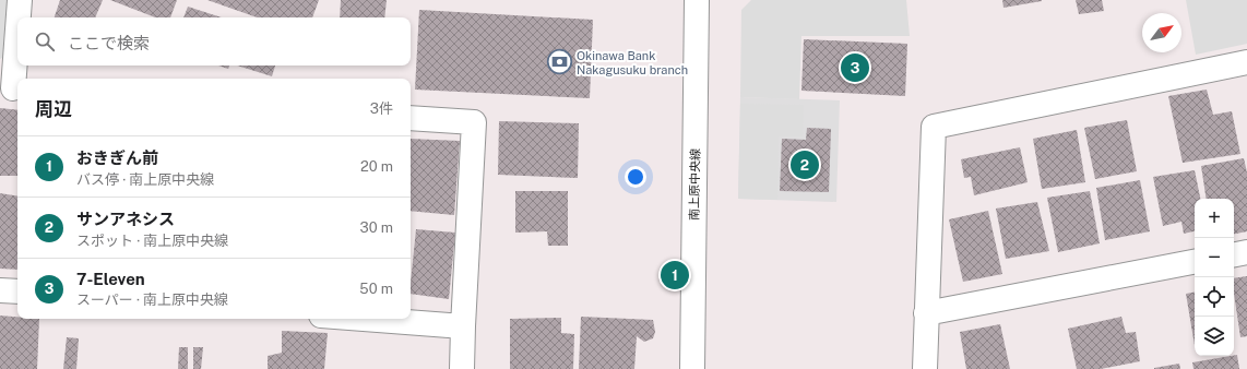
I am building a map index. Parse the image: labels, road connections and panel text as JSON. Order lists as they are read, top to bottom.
{
  "streets": {
    "street": ["南上原中央線"]
  },
  "places": {
    "bank": ["Okinawa Bank Nakagusuku branch"]
  },
  "north": "top right",
  "page": {
    "search": "ここで検索",
    "pins": ["3", "2", "1"],
    "heading": ["周辺", "3件"],
    "list": [
      {
        "mark": "1",
        "name": "おきぎん前",
        "note": "バス停 · 南上原中央線",
        "value": "20 m"
      },
      {
        "mark": "2",
        "name": "サンアネシス",
        "note": "スポット · 南上原中央線",
        "value": "30 m"
      },
      {
        "mark": "3",
        "name": "7-Eleven",
        "note": "スーパー · 南上原中央線",
        "value": "50 m"
      }
    ],
    "map_buttons": ["+", "−"]
  }
}
